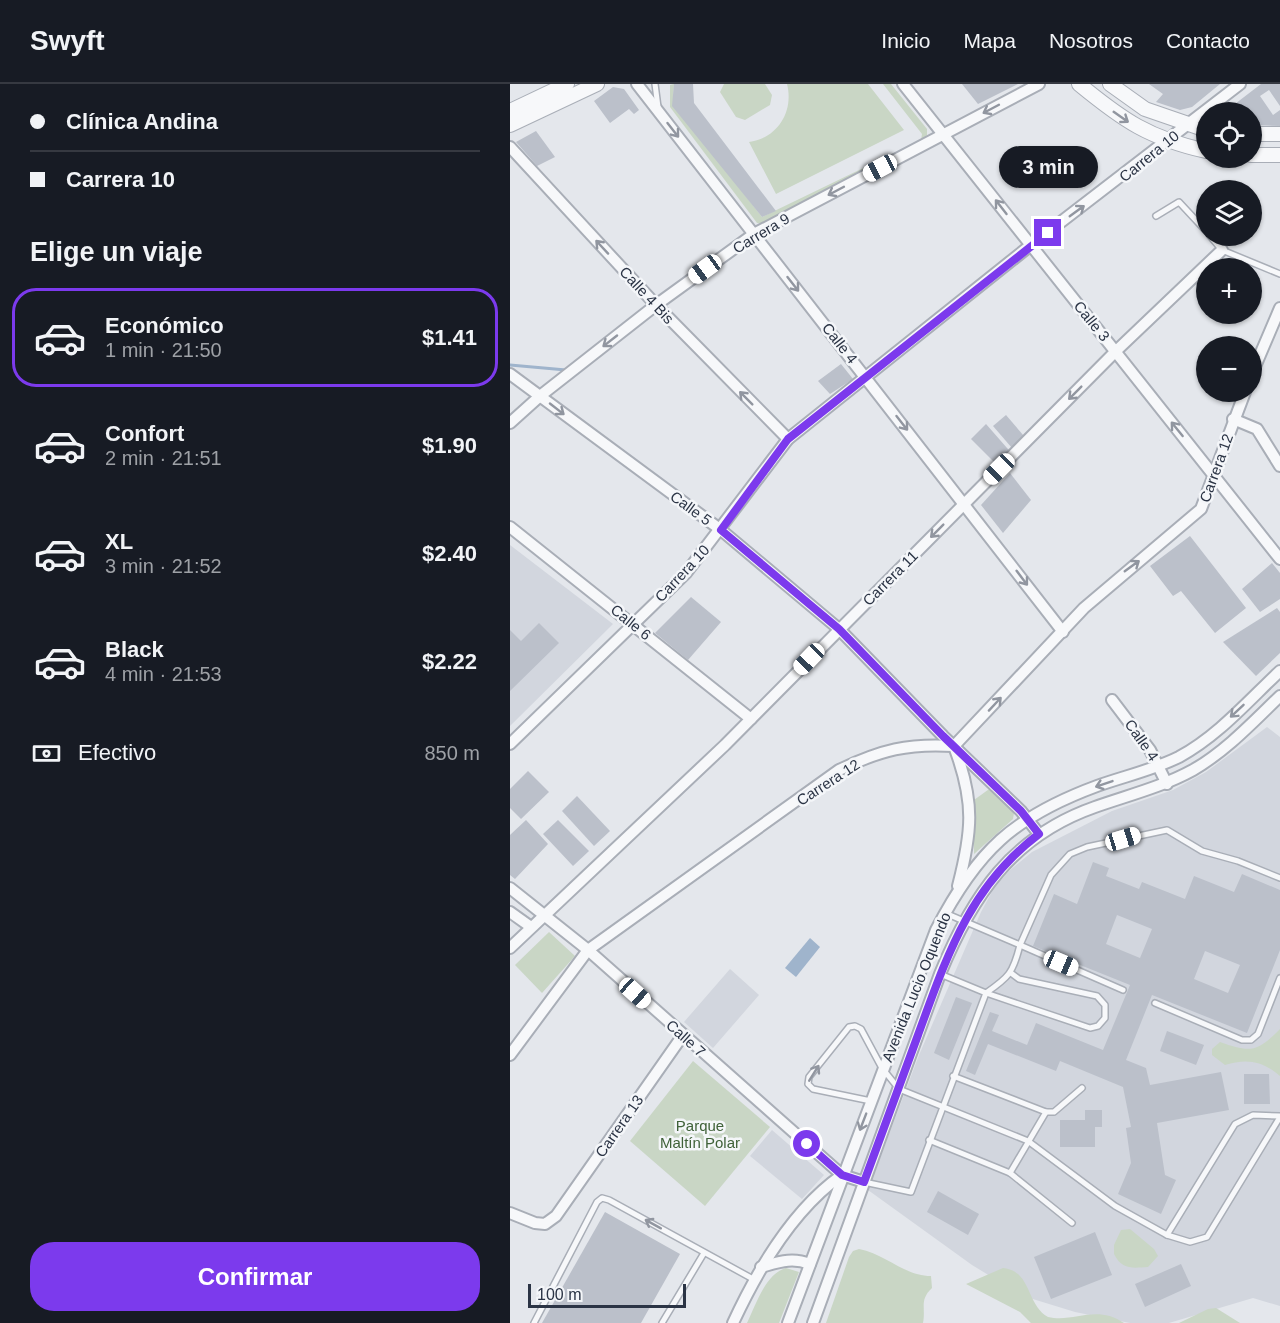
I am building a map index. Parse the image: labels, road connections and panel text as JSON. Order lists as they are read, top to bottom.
{
  "streets": {
    "street": [
      "Carrera 10",
      "Carrera 9",
      "Calle 4 Bis",
      "Calle 3",
      "Calle 4",
      "Carrera 12",
      "Calle 5",
      "Carrera 11",
      "Calle 6",
      "Avenida Lucio Oquendo",
      "Calle 7",
      "Carrera 13"
    ]
  },
  "crossings": [
    ["Carrera 10", "Calle 4 Bis"],
    ["Carrera 10", "Calle 3"],
    ["Carrera 10", "Calle 4"],
    ["Carrera 10", "Calle 5"],
    ["Carrera 10", "Calle 6"],
    ["Carrera 9", "Calle 4 Bis"],
    ["Carrera 9", "Calle 3"],
    ["Carrera 9", "Calle 4"],
    ["Carrera 9", "Calle 5"],
    ["Calle 3", "Carrera 12"],
    ["Calle 3", "Carrera 11"],
    ["Calle 4", "Carrera 12"],
    ["Calle 4", "Carrera 11"],
    ["Calle 4", "Avenida Lucio Oquendo"],
    ["Carrera 12", "Calle 5"],
    ["Carrera 12", "Calle 7"],
    ["Calle 5", "Carrera 11"],
    ["Calle 5", "Avenida Lucio Oquendo"],
    ["Carrera 11", "Calle 6"],
    ["Carrera 11", "Calle 7"],
    ["Avenida Lucio Oquendo", "Calle 7"],
    ["Calle 7", "Carrera 13"]
  ],
  "one_way": [
    "Carrera 9",
    "Calle 4 Bis",
    "Calle 3",
    "Calle 4",
    "Carrera 12",
    "Carrera 11"
  ],
  "parks": ["Parque Maltín Polar"],
  "scale_bar": "100 m",
  "page": {
    "header": "Swyft",
    "nav": [
      "Inicio",
      "Mapa",
      "Nosotros",
      "Contacto"
    ],
    "banner": ["Clínica Andina", "Carrera 10"],
    "map_buttons": ["+", "−"],
    "bubble": "3 min",
    "heading": "Elige un viaje",
    "list": [
      {
        "name": "Económico",
        "note": "1 min · 21:50",
        "value": "$1.41"
      },
      {
        "name": "Confort",
        "note": "2 min · 21:51",
        "value": "$1.90"
      },
      {
        "name": "XL",
        "note": "3 min · 21:52",
        "value": "$2.40"
      },
      {
        "name": "Black",
        "note": "4 min · 21:53",
        "value": "$2.22"
      }
    ],
    "pay": ["Efectivo", "850 m"],
    "buttons": "Confirmar",
    "scale": "100 m"
  }
}
